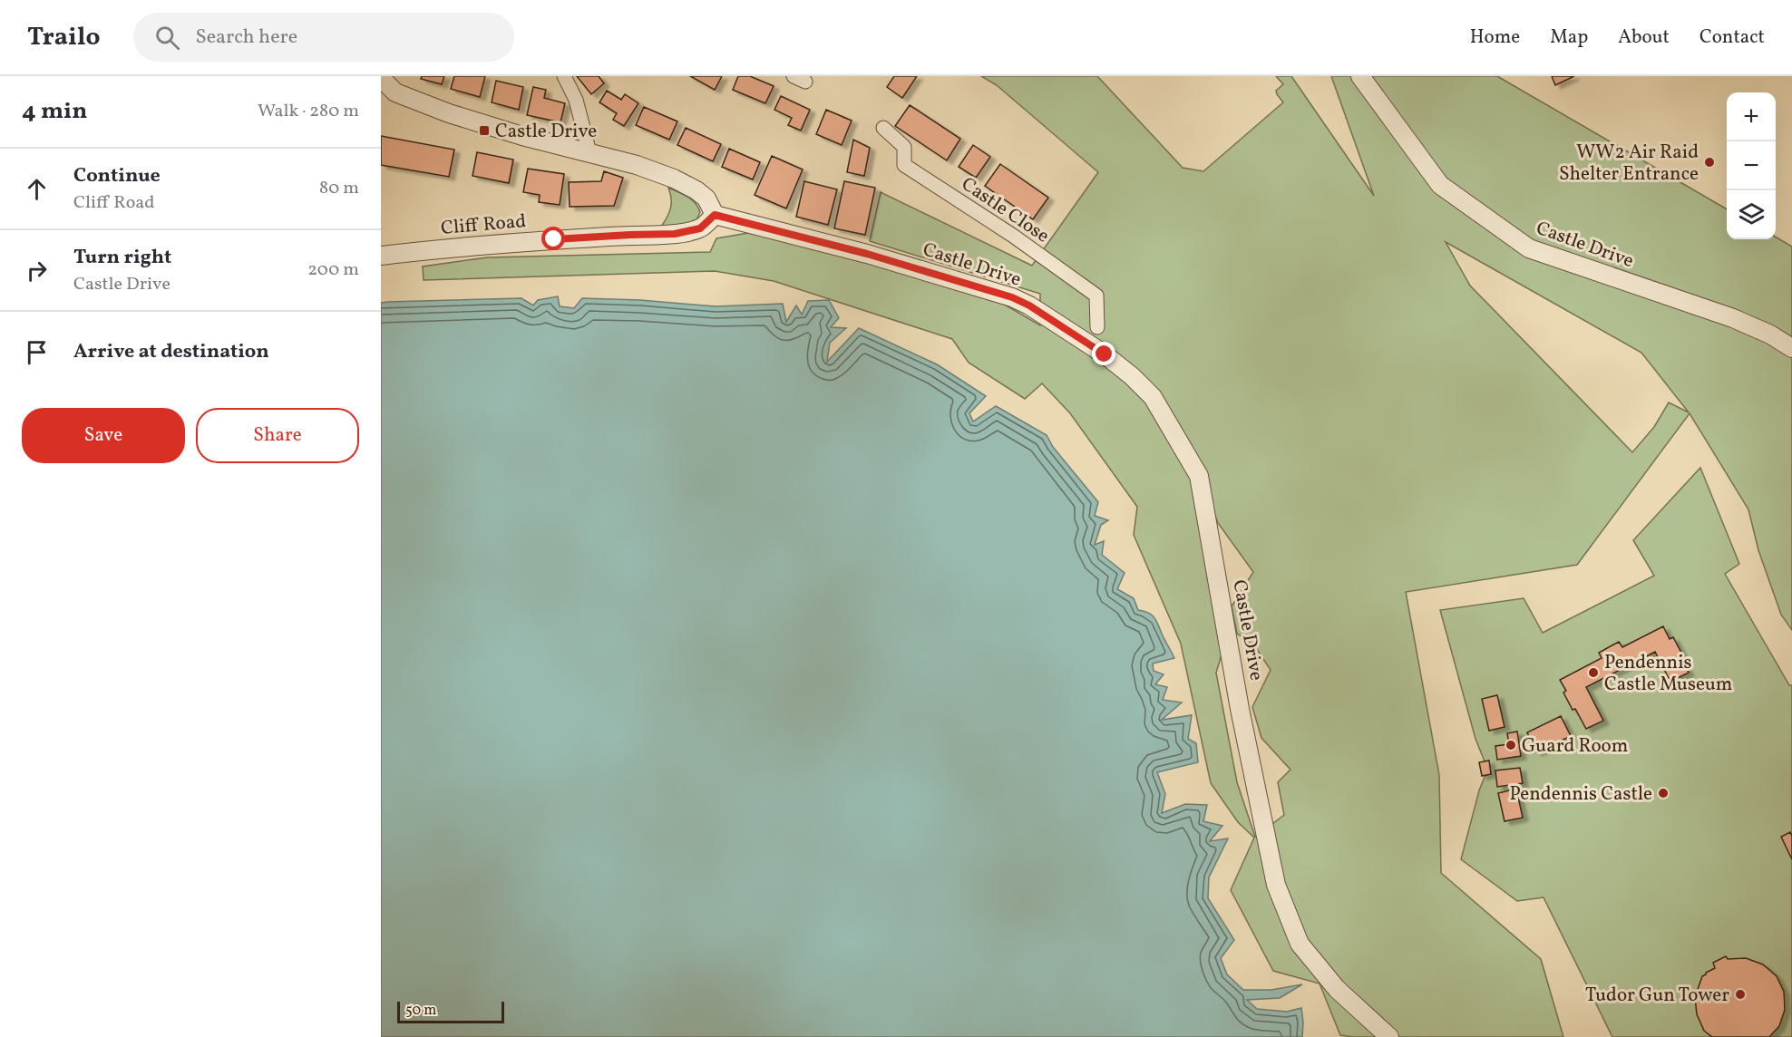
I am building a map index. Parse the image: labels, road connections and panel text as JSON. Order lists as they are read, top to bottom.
{
  "streets": {
    "street": ["Castle Close", "Cliff Road", "Castle Drive"]
  },
  "crossings": [
    ["Cliff Road", "Castle Drive"]
  ],
  "places": {
    "transit": ["Castle Drive"],
    "other": [
      "WW2 Air Raid Shelter Entrance",
      "Pendennis Castle Museum",
      "Guard Room",
      "Pendennis Castle",
      "Tudor Gun Tower"
    ]
  },
  "scale_bar": "50 m",
  "page": {
    "header": "Trailo",
    "search": "Search here",
    "nav": [
      "Home",
      "Map",
      "About",
      "Contact"
    ],
    "heading": ["4 min", "Walk · 280 m"],
    "map_buttons": ["+", "−"],
    "list": [
      ["Continue", "Cliff Road", "80 m"],
      ["Turn right", "Castle Drive", "200 m"],
      "Arrive at destination"
    ],
    "buttons": ["Save", "Share"],
    "scale": "50 m"
  }
}
